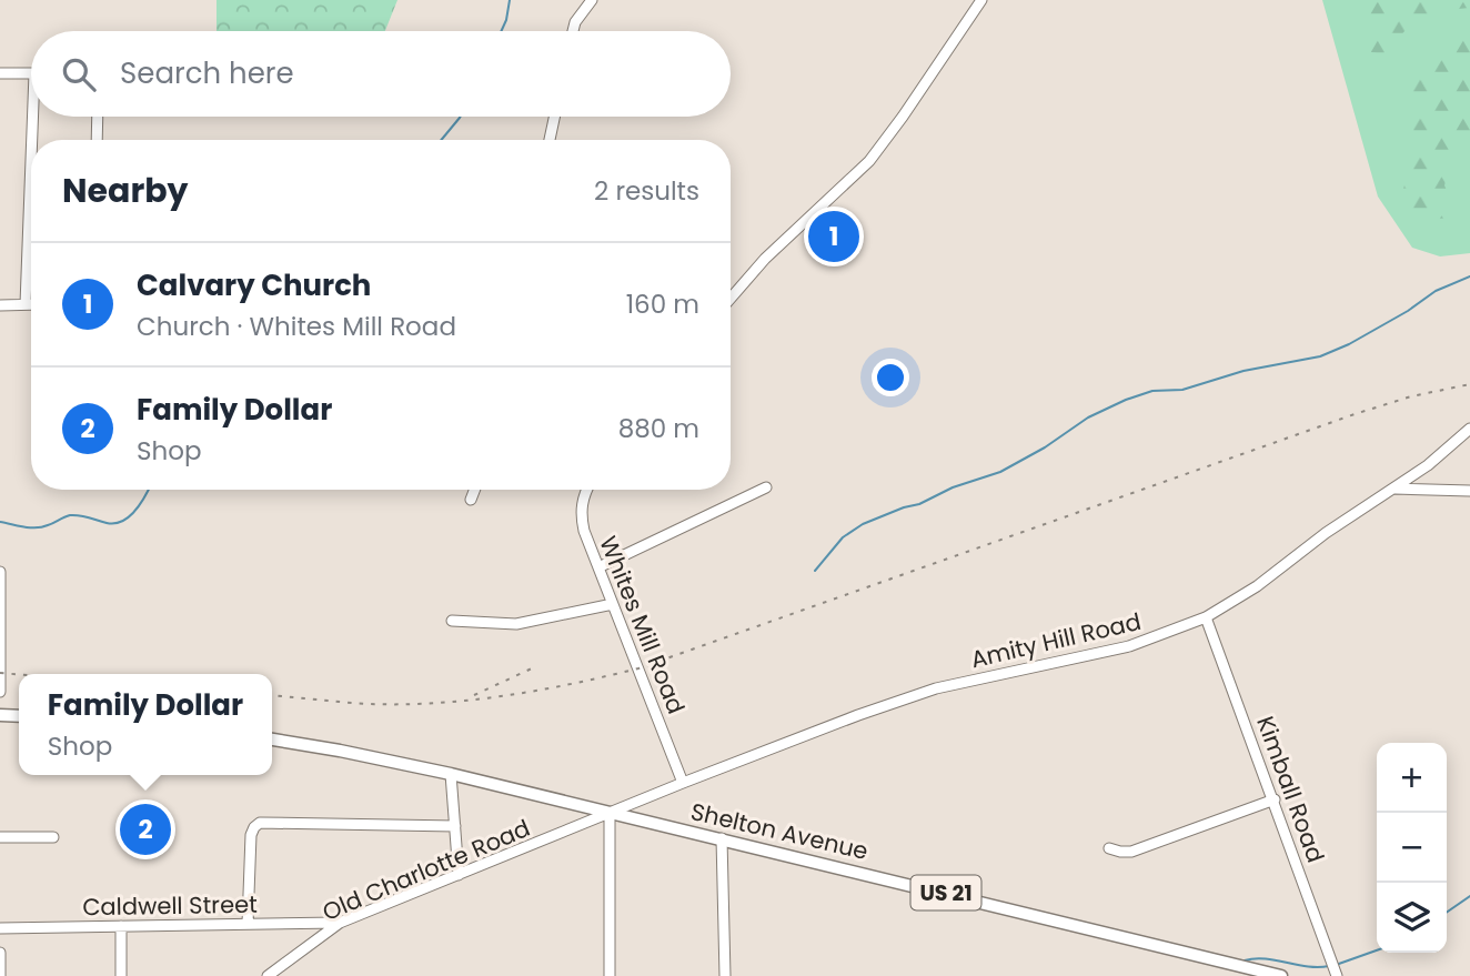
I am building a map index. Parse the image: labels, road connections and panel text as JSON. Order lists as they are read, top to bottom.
{
  "streets": {
    "main road": ["Shelton Avenue", "US 21"],
    "street": [
      "Whites Mill Road",
      "Amity Hill Road",
      "Kimball Road",
      "Old Charlotte Road",
      "Caldwell Street"
    ]
  },
  "crossings": [
    ["Whites Mill Road", "Amity Hill Road"],
    ["Amity Hill Road", "Kimball Road"],
    ["Amity Hill Road", "Shelton Avenue"],
    ["Amity Hill Road", "Old Charlotte Road"],
    ["Shelton Avenue", "Old Charlotte Road"],
    ["Old Charlotte Road", "Caldwell Street"]
  ],
  "page": {
    "search": "Search here",
    "heading": ["Nearby", "2 results"],
    "pins": ["1", "2"],
    "list": [
      {
        "mark": "1",
        "name": "Calvary Church",
        "note": "Church · Whites Mill Road",
        "value": "160 m"
      },
      {
        "mark": "2",
        "name": "Family Dollar",
        "note": "Shop",
        "value": "880 m"
      }
    ],
    "popup": ["Family Dollar", "Shop"],
    "map_buttons": ["+", "−"]
  }
}
